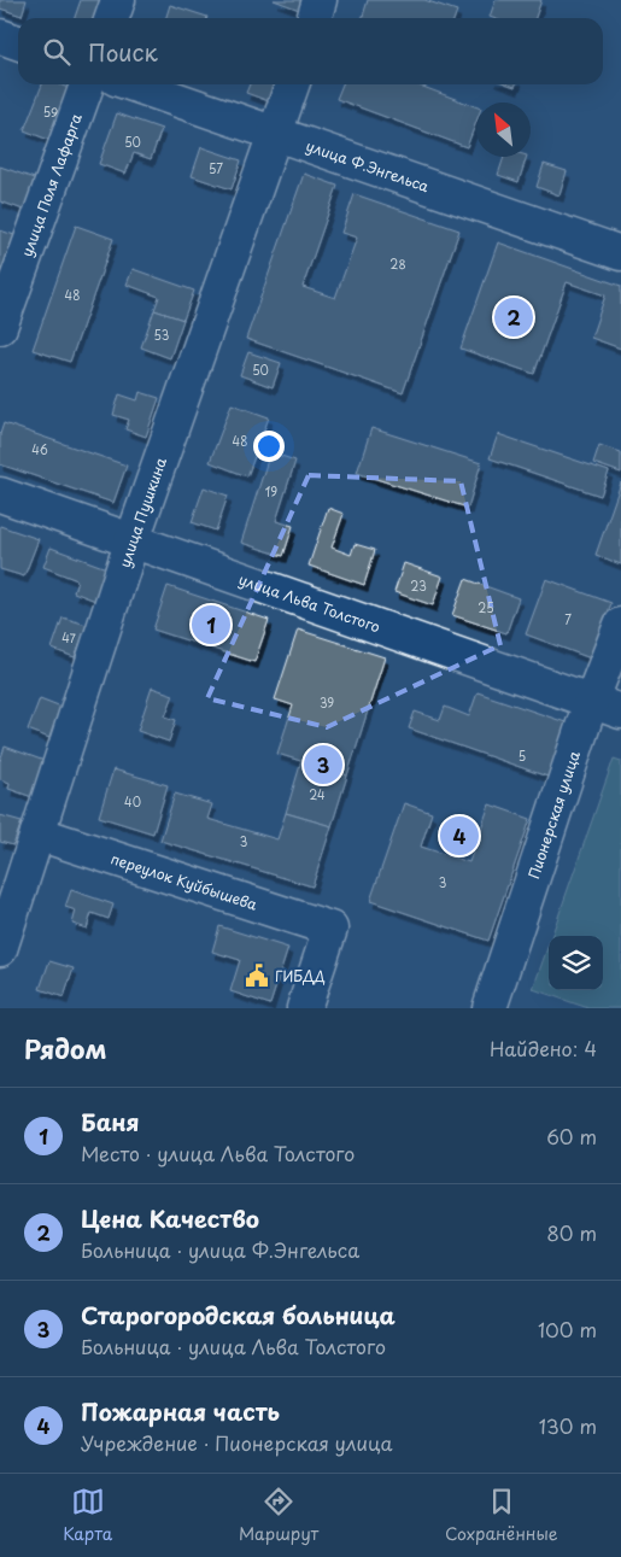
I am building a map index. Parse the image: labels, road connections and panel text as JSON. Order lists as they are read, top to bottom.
{
  "streets": {
    "street": [
      "улица Ф.Энгельса",
      "улица Поля Лафарга",
      "улица Пушкина",
      "улица Льва Толстого",
      "Пионерская улица",
      "переулок Куйбышева"
    ]
  },
  "crossings": [
    ["улица Ф.Энгельса", "улица Пушкина"],
    ["улица Пушкина", "улица Льва Толстого"],
    ["улица Пушкина", "переулок Куйбышева"],
    ["улица Льва Толстого", "Пионерская улица"]
  ],
  "places": {
    "public building": ["ГИБДД"]
  },
  "house_numbers": [
    "59",
    "50",
    "57",
    "28",
    "48",
    "53",
    "50",
    "48",
    "46",
    "19",
    "23",
    "25",
    "7",
    "47",
    "39",
    "5",
    "24",
    "40",
    "3",
    "3"
  ],
  "north": "top left",
  "page": {
    "search": "Поиск",
    "pins": [
      "2",
      "1",
      "3",
      "4"
    ],
    "heading": ["Рядом", "Найдено: 4"],
    "list": [
      {
        "mark": "1",
        "name": "Баня",
        "note": "Место · улица Льва Толстого",
        "value": "60 m"
      },
      {
        "mark": "2",
        "name": "Цена Качество",
        "note": "Больница · улица Ф.Энгельса",
        "value": "80 m"
      },
      {
        "mark": "3",
        "name": "Старогородская больница",
        "note": "Больница · улица Льва Толстого",
        "value": "100 m"
      },
      {
        "mark": "4",
        "name": "Пожарная часть",
        "note": "Учреждение · Пионерская улица",
        "value": "130 m"
      }
    ],
    "nav": ["Карта", "Маршрут", "Сохранённые"]
  }
}
